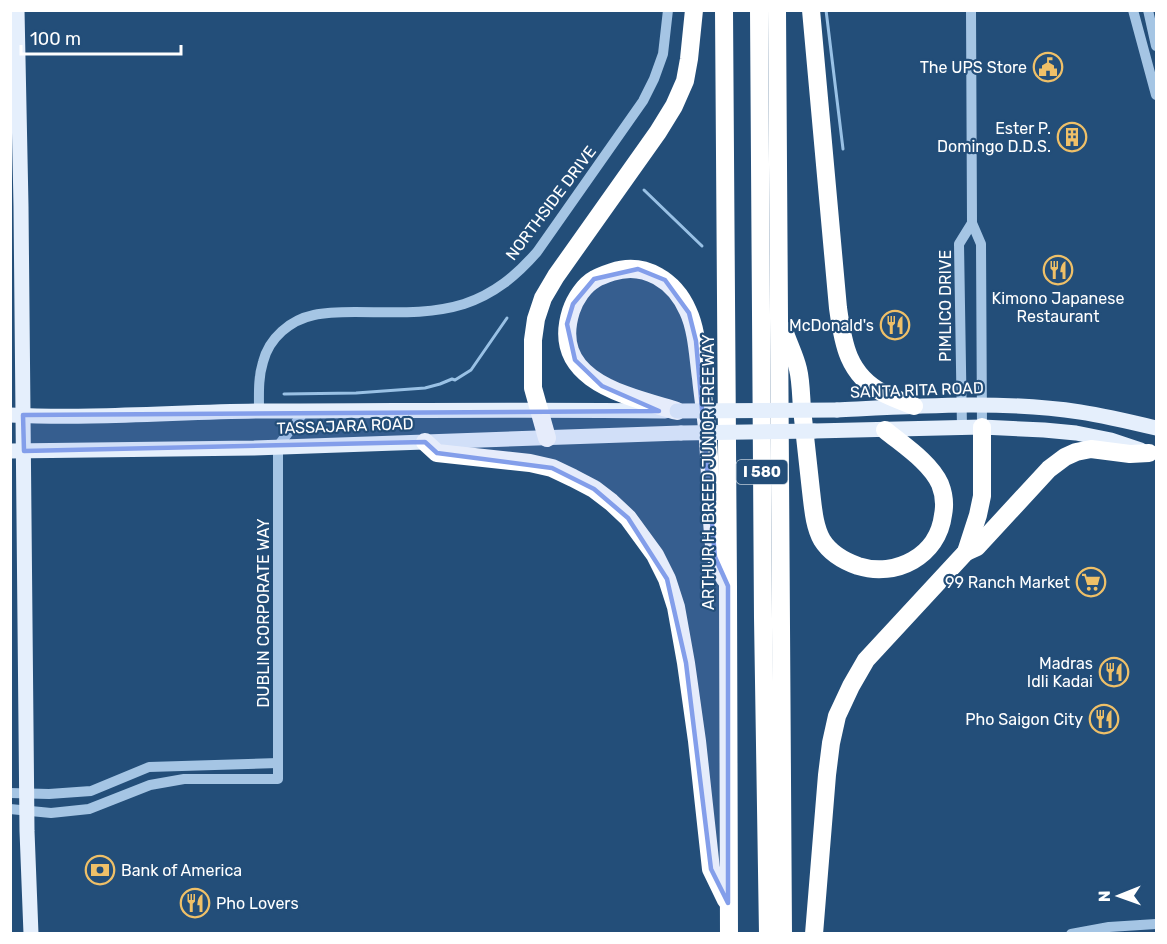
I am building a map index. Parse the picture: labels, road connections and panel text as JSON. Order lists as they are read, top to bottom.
{
  "streets": {
    "highway": ["ARTHUR H. BREED JUNIOR FREEWAY", "I 580"],
    "main road": ["SANTA RITA ROAD", "TASSAJARA ROAD"],
    "street": ["NORTHSIDE DRIVE", "PIMLICO DRIVE", "DUBLIN CORPORATE WAY"]
  },
  "crossings": [
    ["NORTHSIDE DRIVE", "TASSAJARA ROAD"],
    ["PIMLICO DRIVE", "SANTA RITA ROAD"],
    ["SANTA RITA ROAD", "TASSAJARA ROAD"],
    ["TASSAJARA ROAD", "DUBLIN CORPORATE WAY"]
  ],
  "places": {
    "public building": ["The UPS Store"],
    "building": ["Ester P. Domingo D.D.S."],
    "restaurant": [
      "Kimono Japanese Restaurant",
      "McDonald's",
      "Madras Idli Kadai",
      "Pho Saigon City",
      "Pho Lovers"
    ],
    "supermarket": ["99 Ranch Market"],
    "bank": ["Bank of America"]
  },
  "scale_bar": "100 m",
  "north": "left"
}
